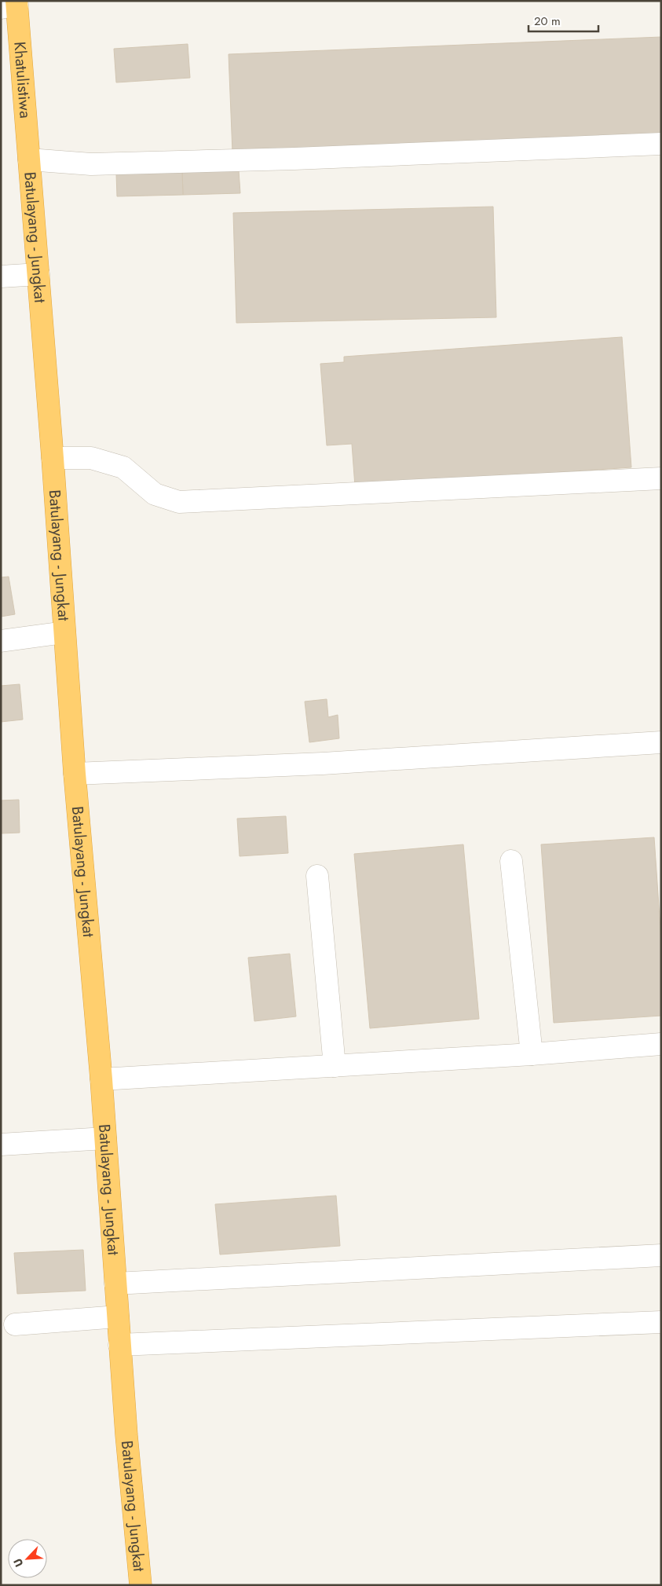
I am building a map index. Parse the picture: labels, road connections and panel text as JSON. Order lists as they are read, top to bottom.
{
  "streets": {
    "highway": ["Khatulistiwa", "Batulayang - Jungkat"]
  },
  "crossings": [
    ["Khatulistiwa", "Batulayang - Jungkat"]
  ],
  "scale_bar": "20 m",
  "north": "bottom left"
}
